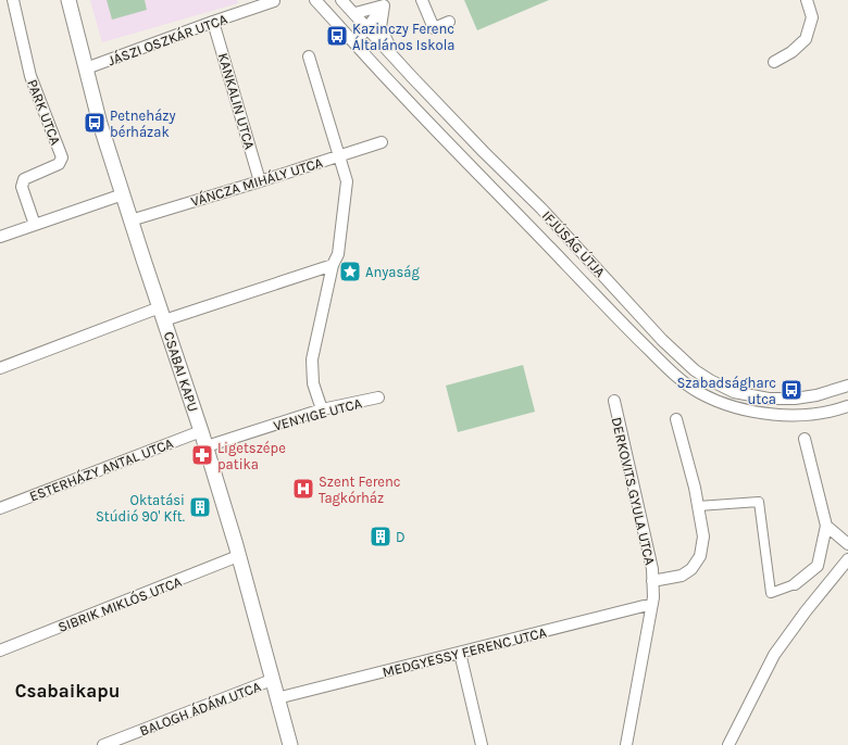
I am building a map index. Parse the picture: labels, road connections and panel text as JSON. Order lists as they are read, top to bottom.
{
  "streets": {
    "street": [
      "JÁSZI OSZKÁR UTCA",
      "KANKALIN UTCA",
      "PARK UTCA",
      "VÁNCZA MIHÁLY UTCA",
      "IFJÚSÁG ÚTJA",
      "CSABAI KAPU",
      "VENYIGE UTCA",
      "ESTERHÁZY ANTAL UTCA",
      "DERKOVITS GYULA UTCA",
      "SIBRIK MIKLÓS UTCA",
      "MEDGYESSY FERENC UTCA",
      "BALOGH ÁDÁM UTCA"
    ]
  },
  "crossings": [
    ["JÁSZI OSZKÁR UTCA", "KANKALIN UTCA"],
    ["JÁSZI OSZKÁR UTCA", "CSABAI KAPU"],
    ["KANKALIN UTCA", "VÁNCZA MIHÁLY UTCA"],
    ["VÁNCZA MIHÁLY UTCA", "CSABAI KAPU"],
    ["CSABAI KAPU", "VENYIGE UTCA"],
    ["CSABAI KAPU", "ESTERHÁZY ANTAL UTCA"],
    ["CSABAI KAPU", "SIBRIK MIKLÓS UTCA"],
    ["CSABAI KAPU", "MEDGYESSY FERENC UTCA"],
    ["CSABAI KAPU", "BALOGH ÁDÁM UTCA"],
    ["DERKOVITS GYULA UTCA", "MEDGYESSY FERENC UTCA"]
  ],
  "districts": ["Csabaikapu"],
  "places": {
    "bus stop": ["Kazinczy Ferenc Általános Iskola", "Petneházy bérházak", "Szabadságharc utca"],
    "place": ["Anyaság"],
    "pharmacy": ["Ligetszépe patika"],
    "hospital": ["Szent Ferenc Tagkórház"],
    "building": ["Oktatási Stúdió 90' Kft.", "D"]
  }
}
